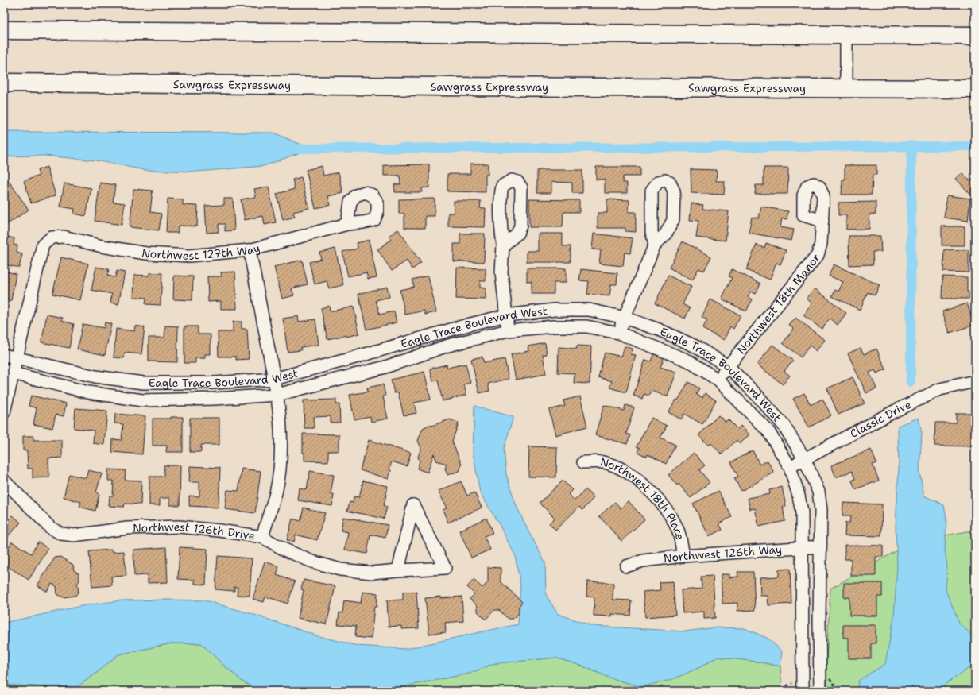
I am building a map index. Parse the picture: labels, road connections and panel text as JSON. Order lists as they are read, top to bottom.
{
  "streets": {
    "highway": ["Sawgrass Expressway"],
    "street": [
      "Northwest 127th Way",
      "Northwest 18th Manor",
      "Eagle Trace Boulevard West",
      "Classic Drive",
      "Northwest 18th Place",
      "Northwest 126th Drive",
      "Northwest 126th Way"
    ]
  },
  "crossings": [
    ["Northwest 127th Way", "Eagle Trace Boulevard West"],
    ["Northwest 18th Manor", "Eagle Trace Boulevard West"],
    ["Eagle Trace Boulevard West", "Classic Drive"],
    ["Eagle Trace Boulevard West", "Northwest 126th Way"],
    ["Northwest 18th Place", "Northwest 126th Way"]
  ]
}
